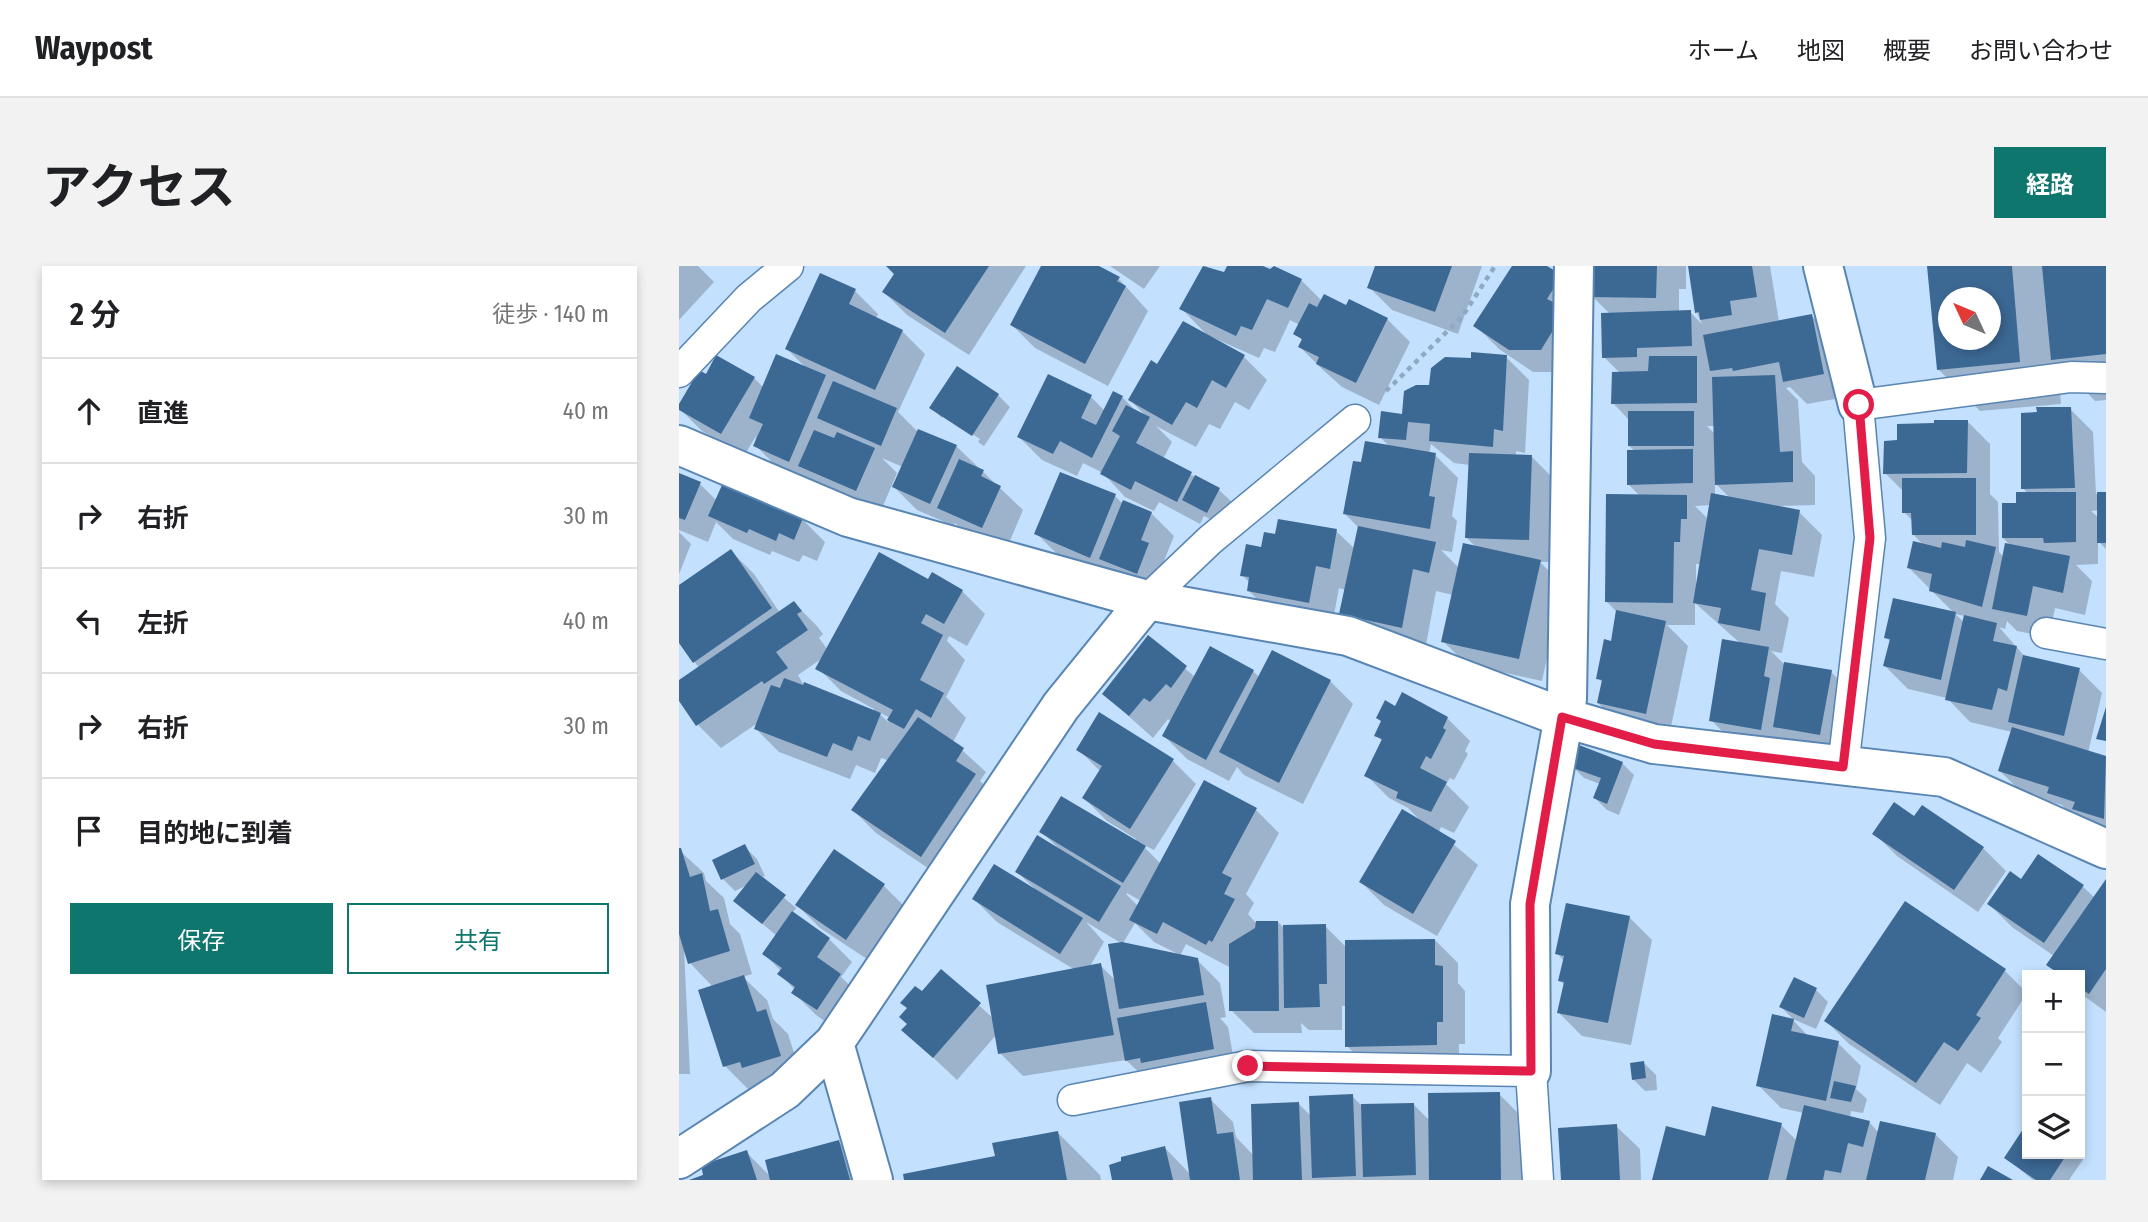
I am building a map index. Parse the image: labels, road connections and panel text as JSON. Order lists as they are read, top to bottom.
{
  "north": "top left",
  "page": {
    "header": "Waypost",
    "nav": [
      "ホーム",
      "地図",
      "概要",
      "お問い合わせ"
    ],
    "title": "アクセス",
    "buttons": [
      "経路",
      ["保存", "共有"]
    ],
    "heading": ["2 分", "徒歩 · 140 m"],
    "list": [
      ["直進", "40 m"],
      ["右折", "30 m"],
      ["左折", "40 m"],
      ["右折", "30 m"],
      "目的地に到着"
    ],
    "map_buttons": ["+", "−"]
  }
}
